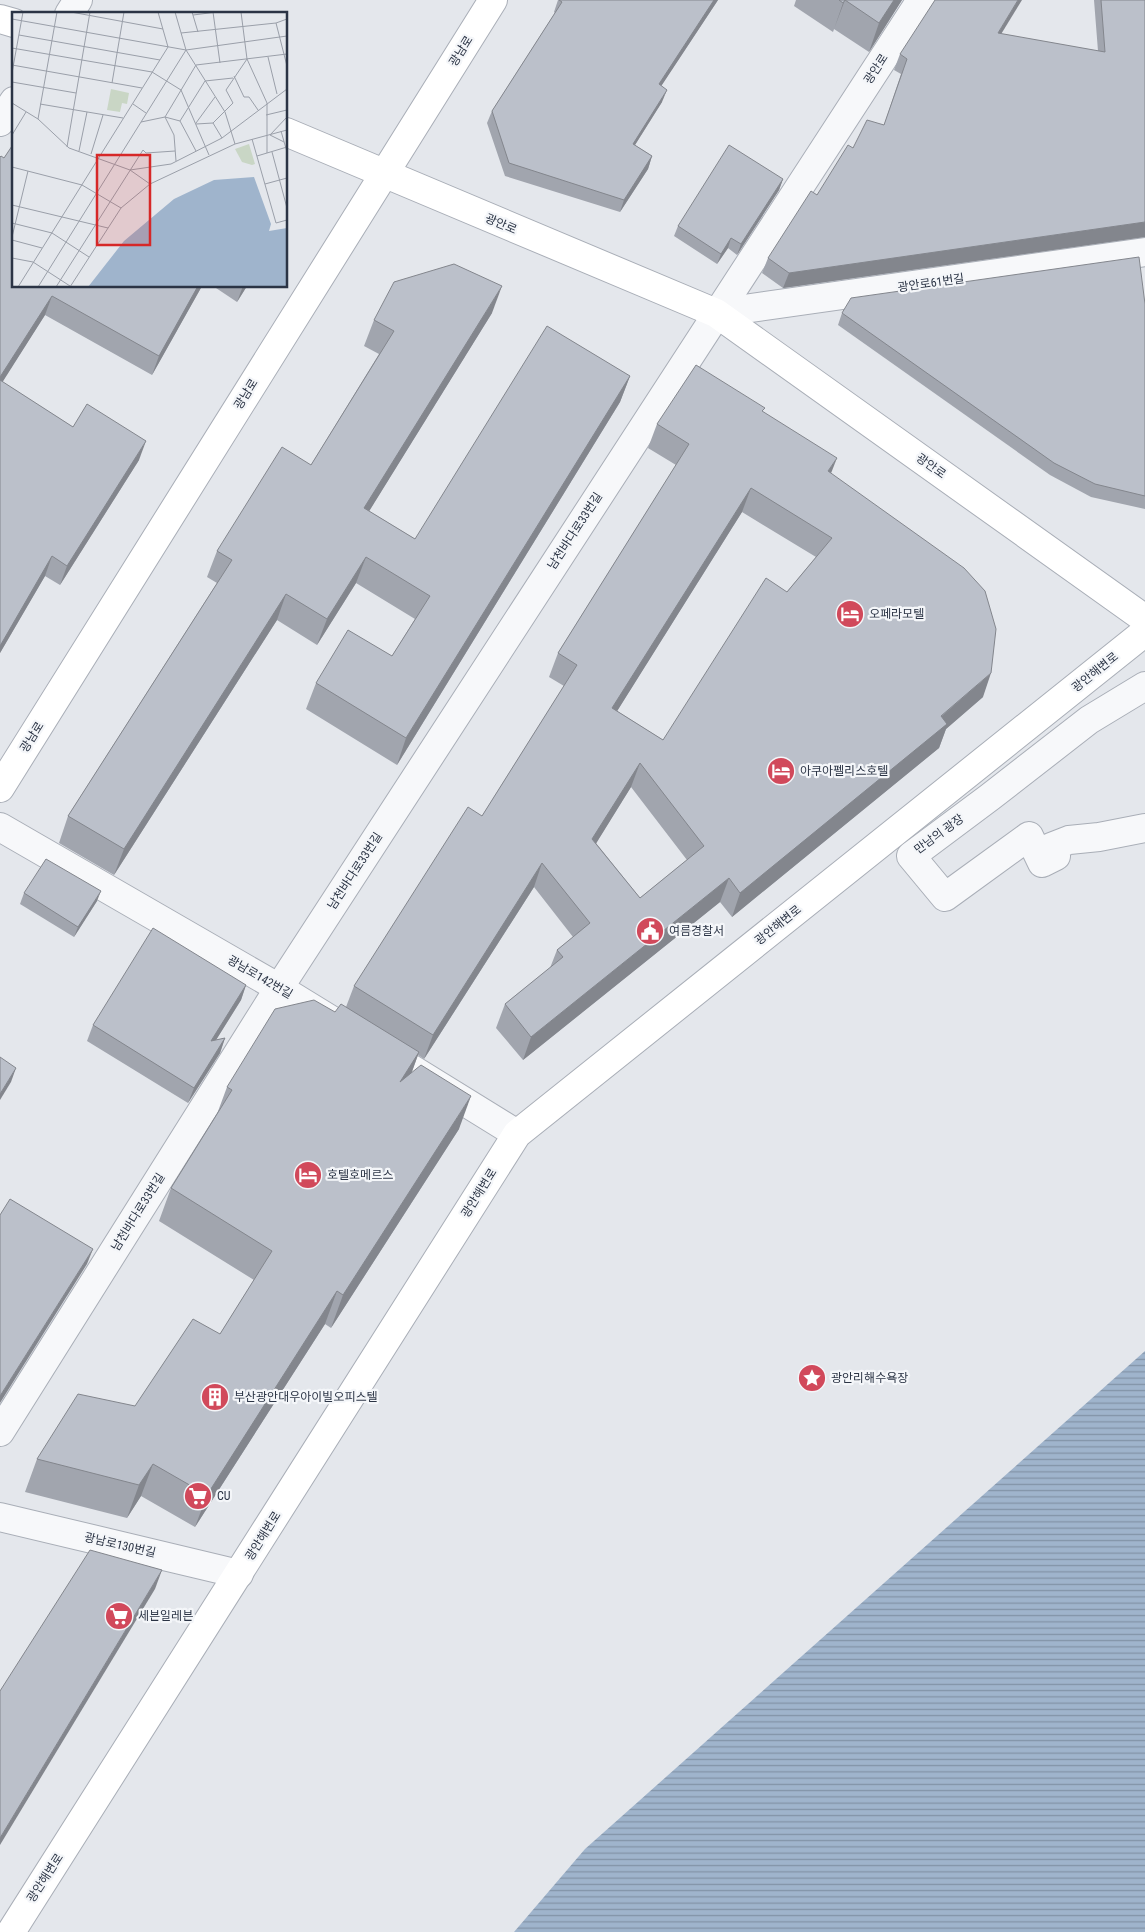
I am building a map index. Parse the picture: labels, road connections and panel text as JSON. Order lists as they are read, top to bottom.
{
  "streets": {
    "main road": ["광남로", "광안로", "광안해변로"],
    "street": [
      "광안로61번길",
      "남천바다로33번길",
      "만남의 광장",
      "광남로142번길",
      "광남로130번길"
    ]
  },
  "crossings": [
    ["광남로", "광안로"],
    ["광안로", "광안로61번길"],
    ["광안로", "남천바다로33번길"],
    ["광안로61번길", "남천바다로33번길"],
    ["남천바다로33번길", "광남로142번길"],
    ["광안해변로", "광남로142번길"],
    ["광안해변로", "광남로130번길"]
  ],
  "places": {
    "hotel": ["오페라모텔", "아쿠아펠리스호텔", "호텔호메르스"],
    "public building": ["여름경찰서"],
    "place": ["광안리해수욕장"],
    "building": ["부산광안대우아이빌오피스텔"],
    "supermarket": ["CU", "세븐일레븐"]
  }
}
